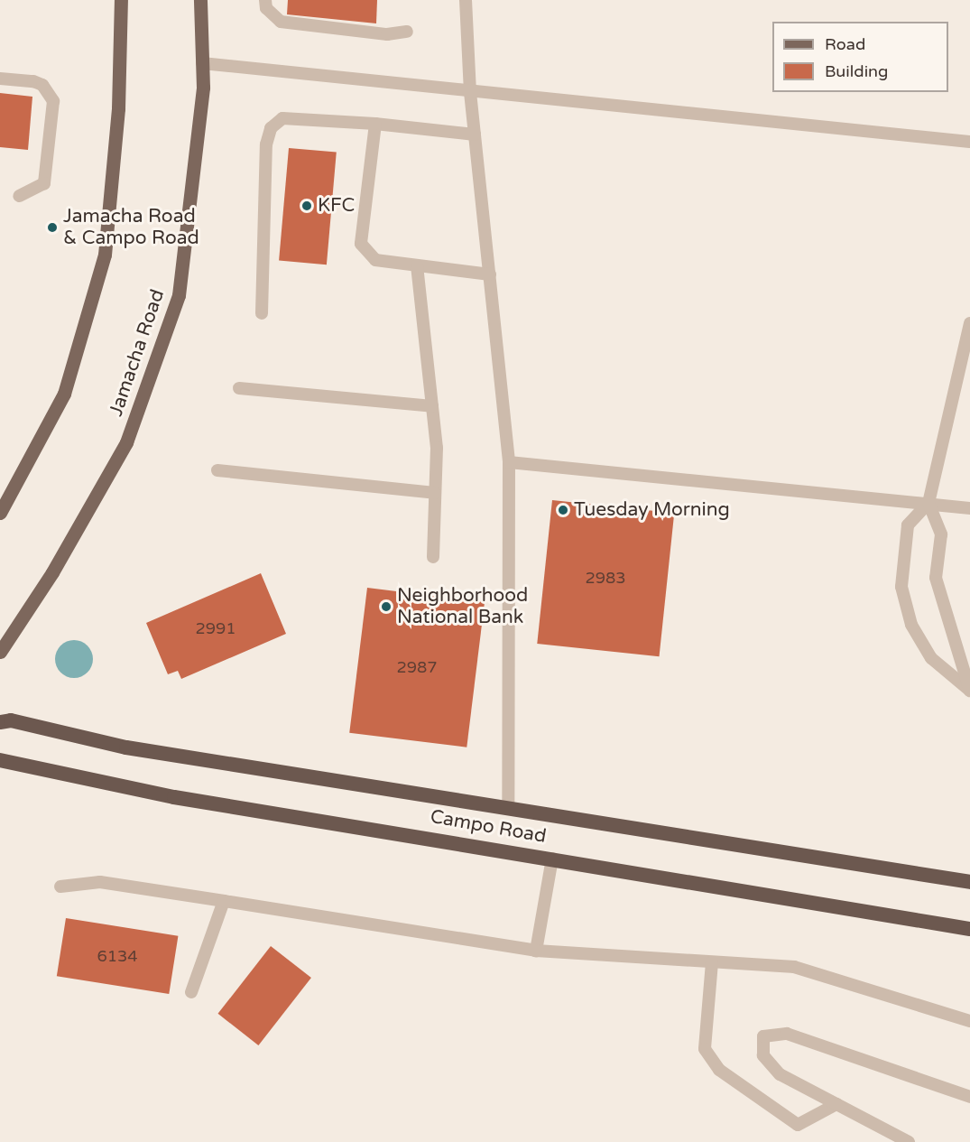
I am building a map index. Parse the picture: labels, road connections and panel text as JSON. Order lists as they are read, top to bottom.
{
  "streets": {
    "highway": ["Campo Road"],
    "main road": ["Jamacha Road"]
  },
  "places": [
    "KFC",
    "Jamacha Road & Campo Road",
    "Tuesday Morning",
    "Neighborhood National Bank"
  ],
  "house_numbers": [
    "2983",
    "2991",
    "2987",
    "6134"
  ],
  "legend": ["Road", "Building"]
}
